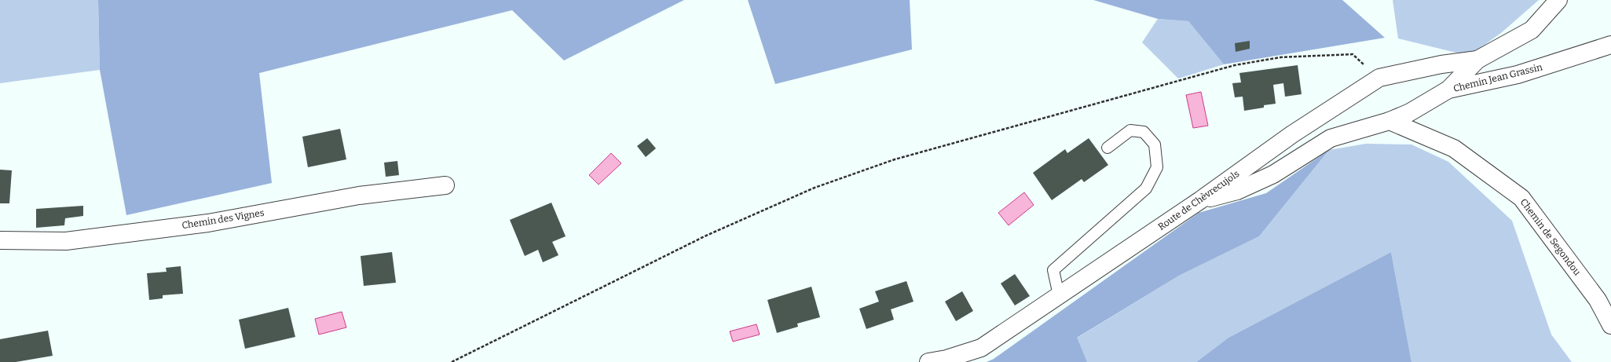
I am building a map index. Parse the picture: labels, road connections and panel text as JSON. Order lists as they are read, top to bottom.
{
  "streets": {
    "street": [
      "Chemin Jean Grassin",
      "Route de Chèvrecujols",
      "Chemin des Vignes",
      "Chemin de Segondou"
    ]
  },
  "crossings": [
    ["Chemin Jean Grassin", "Chemin de Segondou"]
  ]
}
